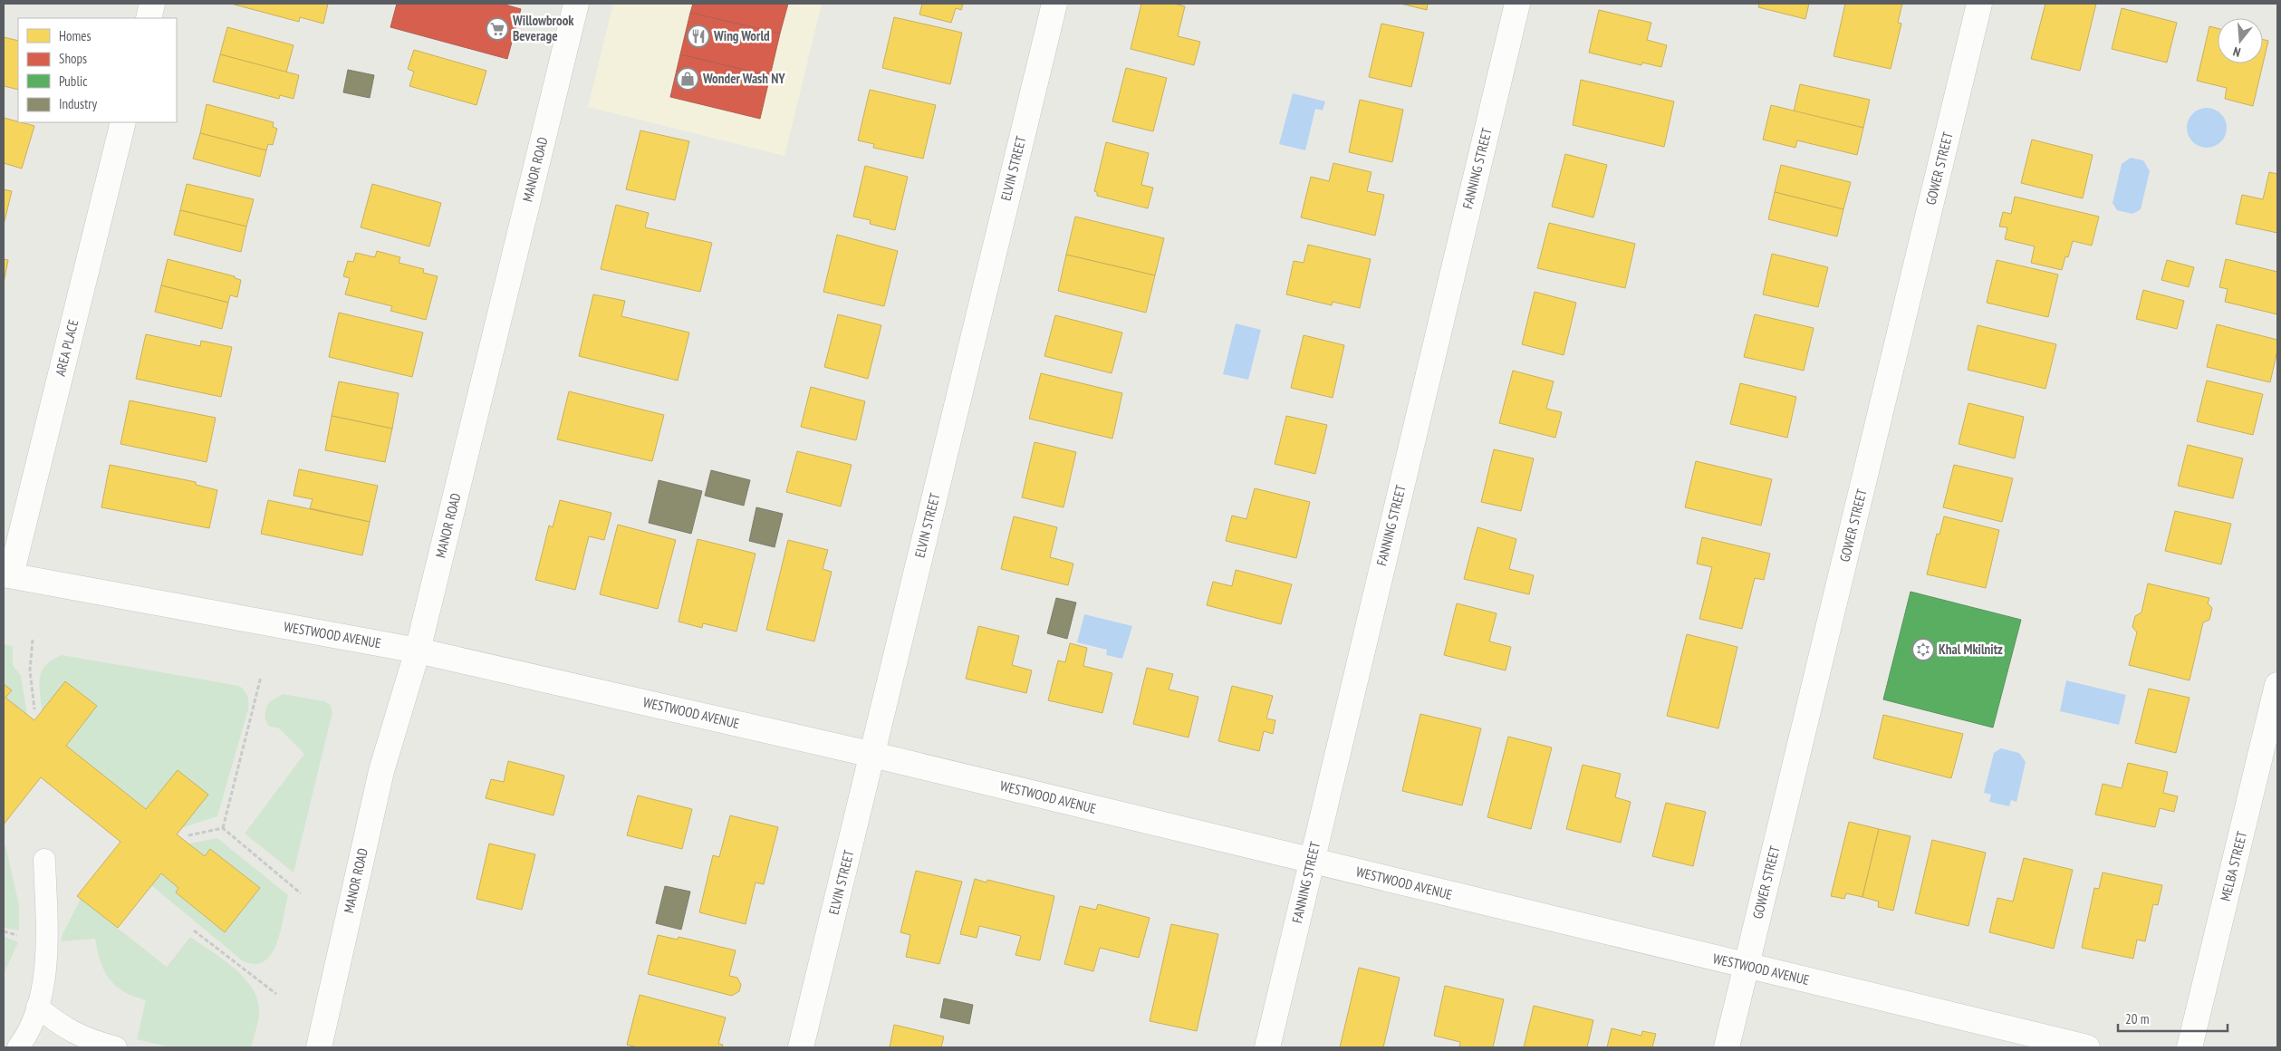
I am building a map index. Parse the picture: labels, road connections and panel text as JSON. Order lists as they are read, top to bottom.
{
  "streets": {
    "street": [
      "ELVIN STREET",
      "FANNING STREET",
      "GOWER STREET",
      "MANOR ROAD",
      "AREA PLACE",
      "WESTWOOD AVENUE",
      "MELBA STREET"
    ]
  },
  "crossings": [
    ["ELVIN STREET", "WESTWOOD AVENUE"],
    ["FANNING STREET", "WESTWOOD AVENUE"],
    ["GOWER STREET", "WESTWOOD AVENUE"],
    ["MANOR ROAD", "WESTWOOD AVENUE"],
    ["AREA PLACE", "WESTWOOD AVENUE"]
  ],
  "places": {
    "supermarket": ["Willowbrook Beverage"],
    "restaurant": ["Wing World"],
    "shop": ["Wonder Wash NY"],
    "synagogue": ["Khal Mkilnitz"]
  },
  "legend": [
    "Homes",
    "Shops",
    "Public",
    "Industry"
  ],
  "scale_bar": "20 m",
  "north": "bottom"
}
